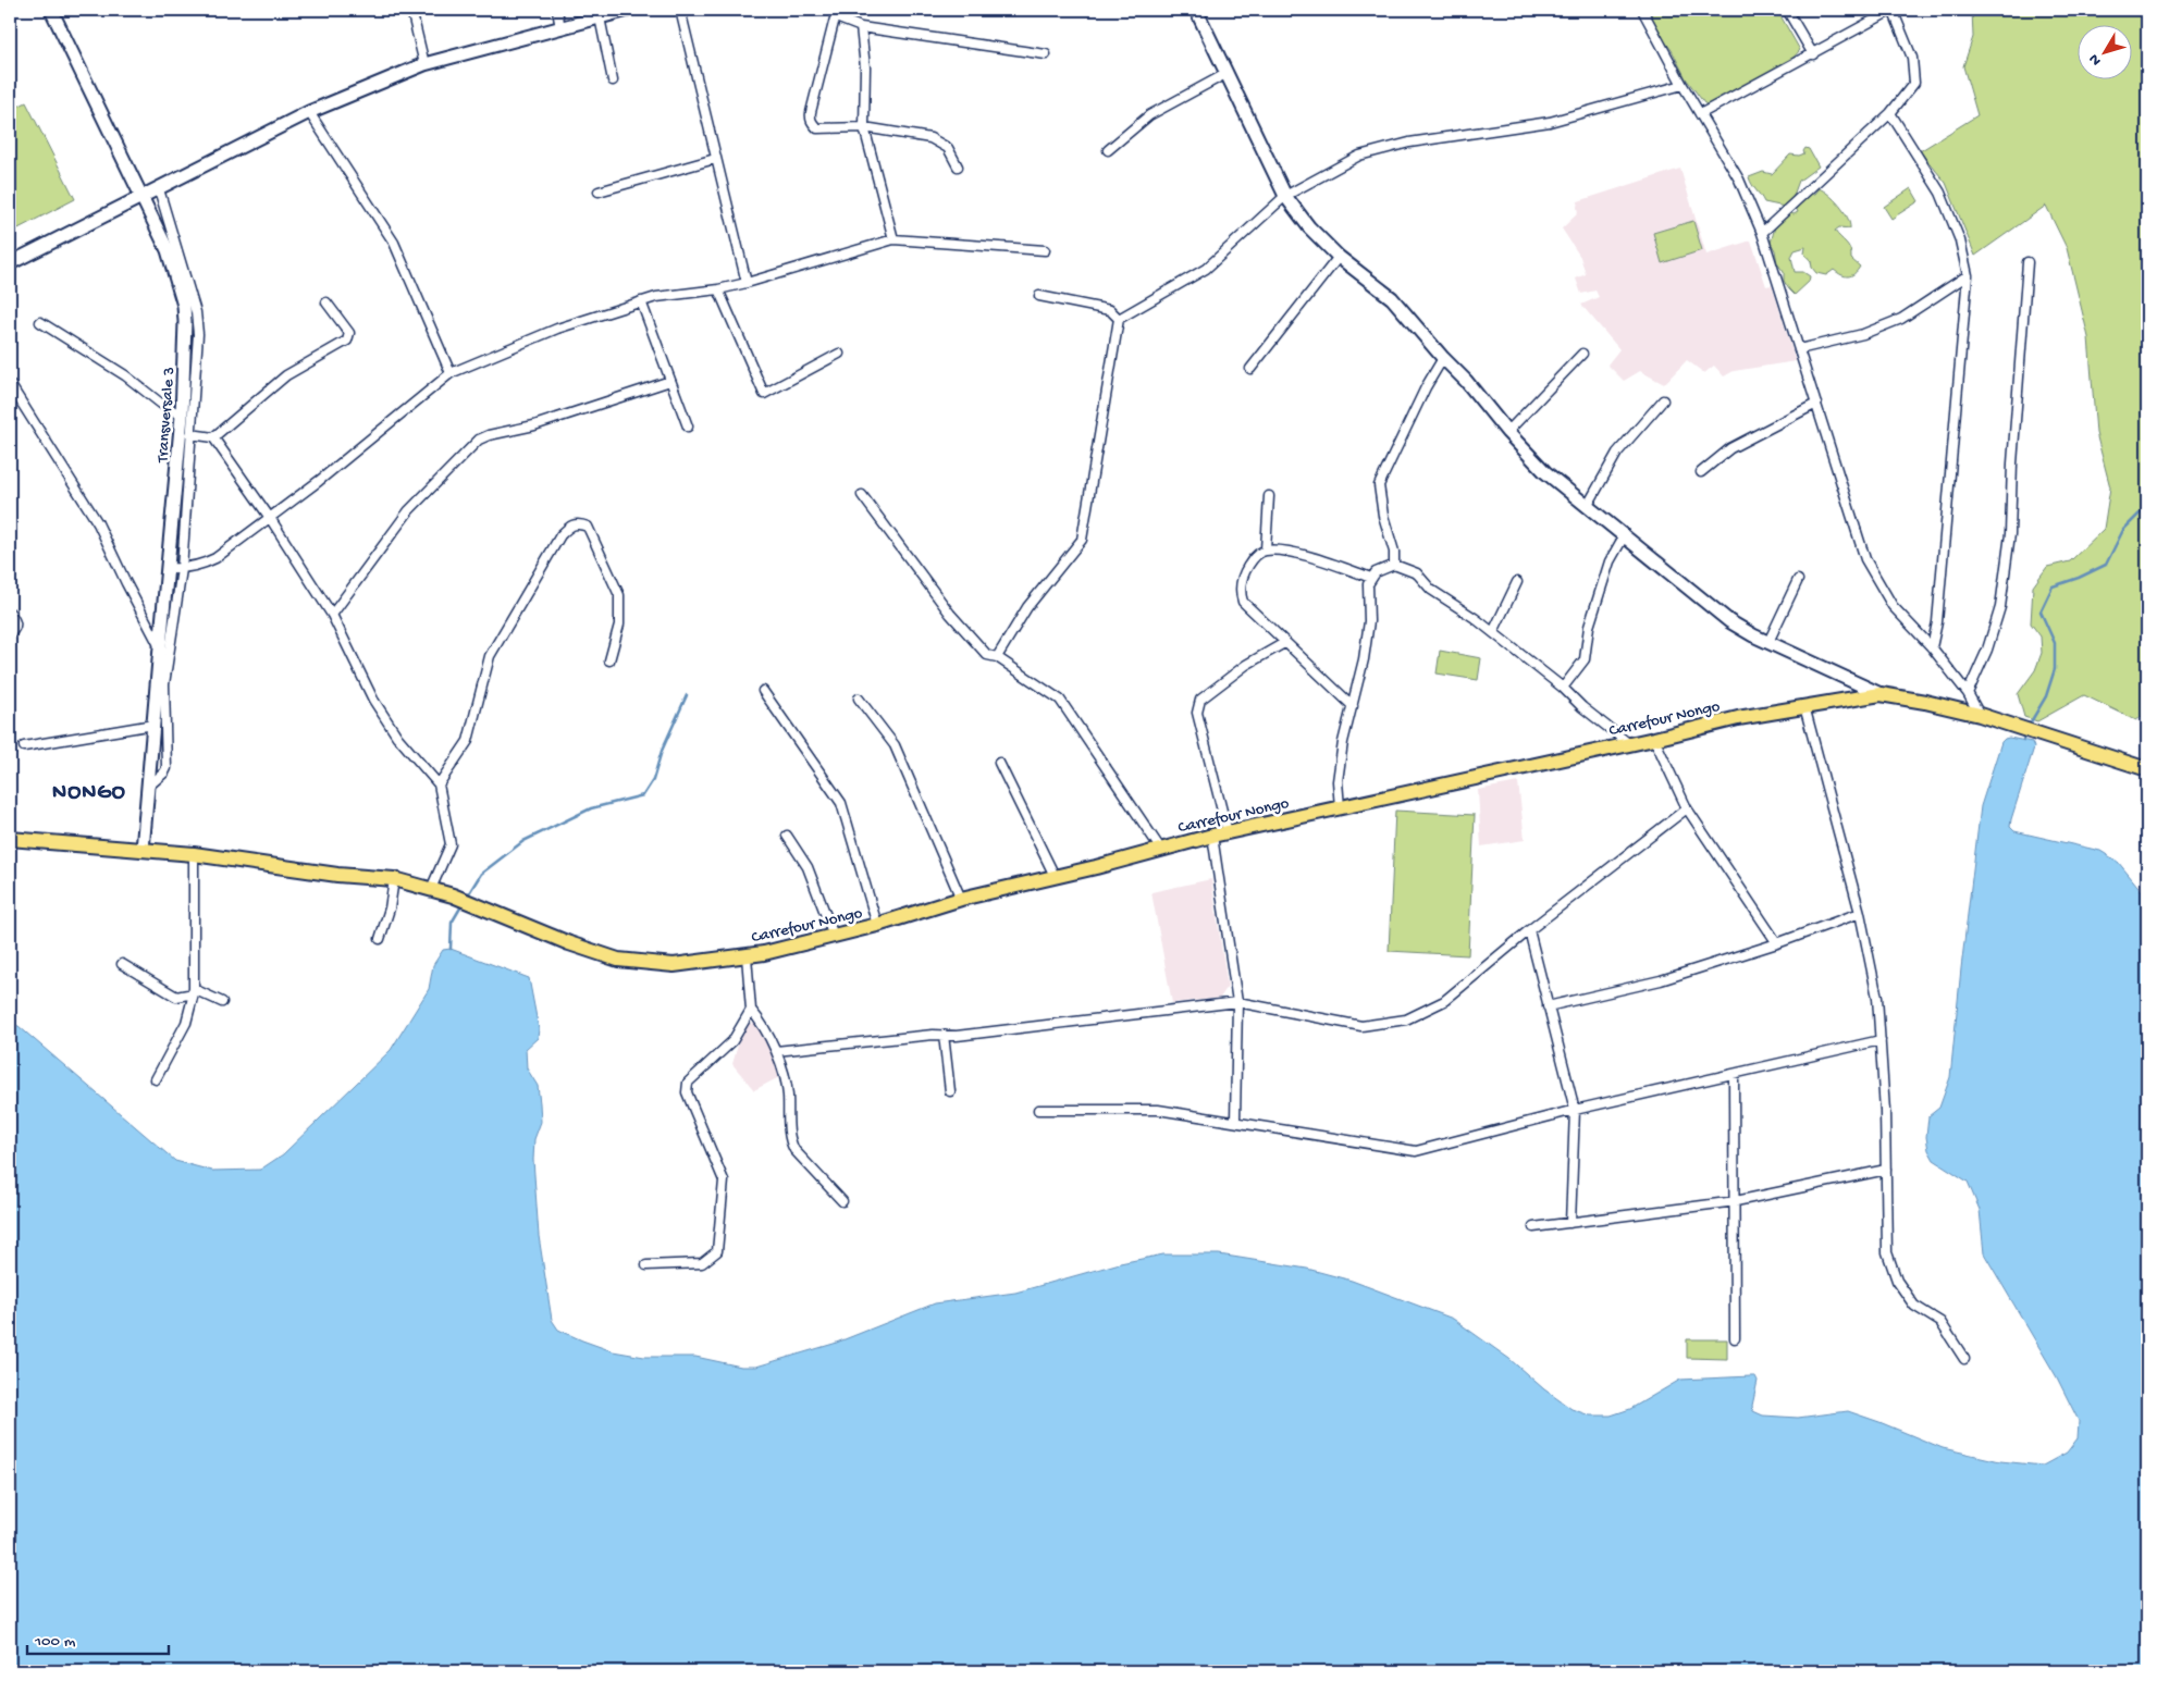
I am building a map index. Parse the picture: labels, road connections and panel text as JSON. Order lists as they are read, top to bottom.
{
  "streets": {
    "main road": ["Carrefour Nongo"],
    "street": ["Transversale 3"]
  },
  "crossings": [
    ["Transversale 3", "Carrefour Nongo"]
  ],
  "districts": ["NONGO"],
  "scale_bar": "100 m",
  "north": "bottom left"
}
